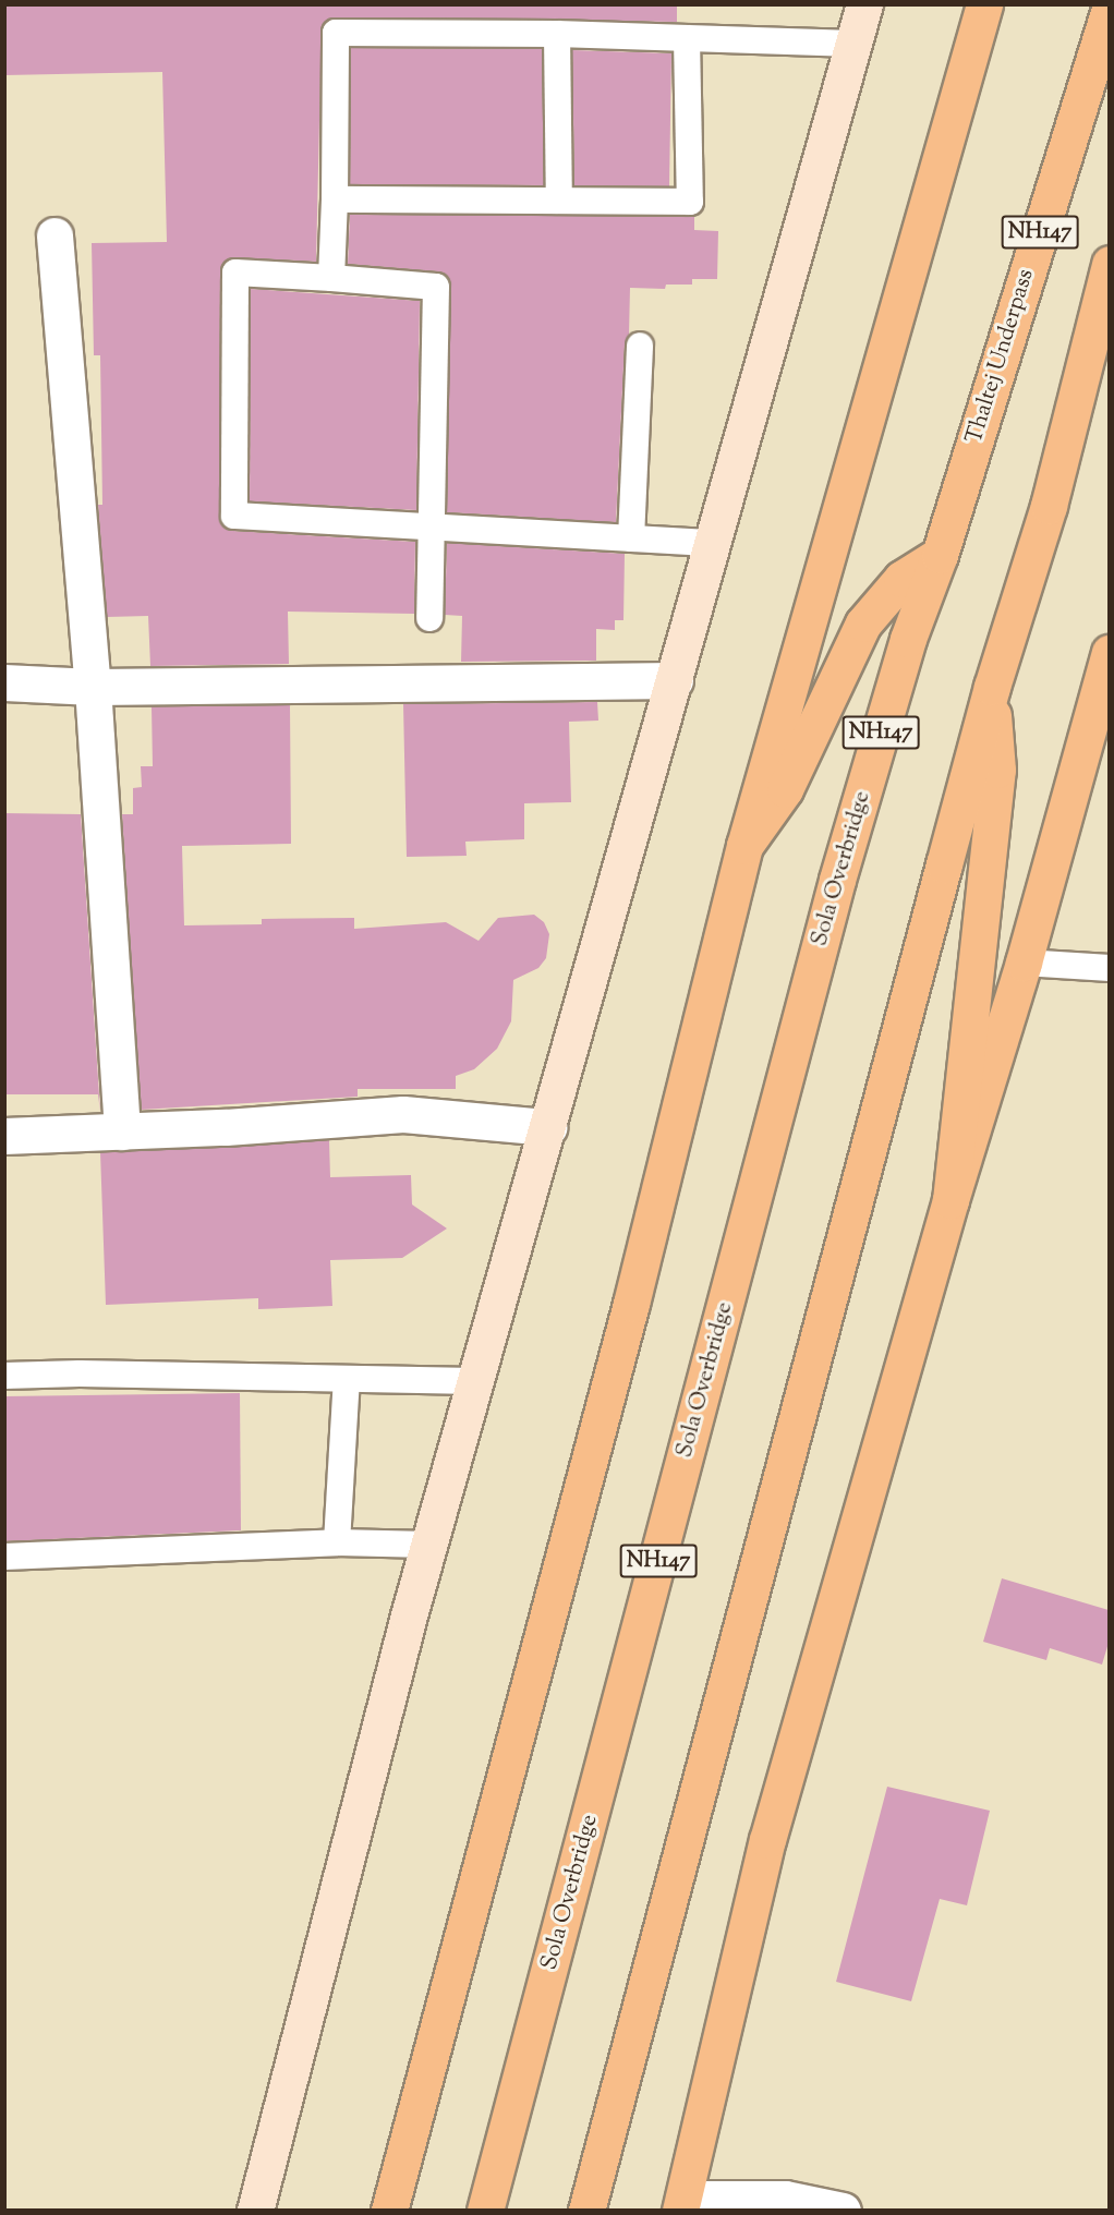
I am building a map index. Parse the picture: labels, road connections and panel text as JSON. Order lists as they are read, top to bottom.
{
  "streets": {
    "main road": ["NH147", "Thaltej Underpass", "Sola Overbridge"]
  },
  "crossings": [
    ["Thaltej Underpass", "Sola Overbridge"]
  ]
}
